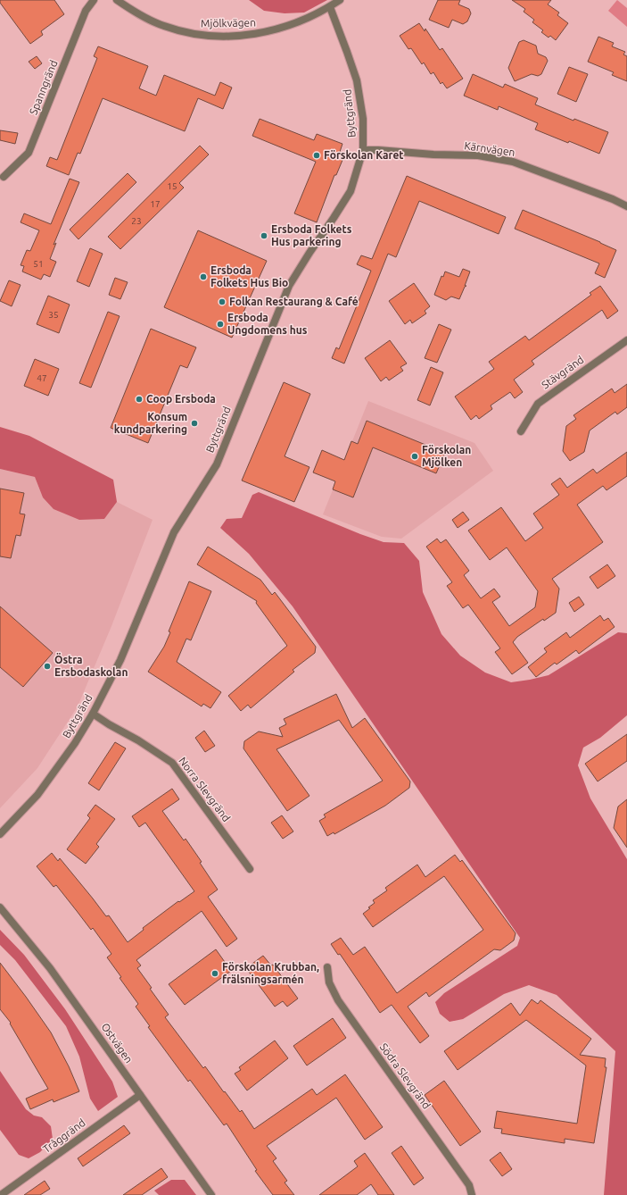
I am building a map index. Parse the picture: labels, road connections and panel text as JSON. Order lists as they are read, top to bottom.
{
  "streets": {
    "street": [
      "Mjölkvägen",
      "Spanngränd",
      "Byttgränd",
      "Kärnvägen",
      "Stävgränd",
      "Norra Slevgränd",
      "Ostvägen",
      "Södra Slevgränd",
      "Tråggränd"
    ]
  },
  "crossings": [
    ["Mjölkvägen", "Byttgränd"],
    ["Byttgränd", "Kärnvägen"],
    ["Byttgränd", "Norra Slevgränd"],
    ["Ostvägen", "Tråggränd"]
  ],
  "places": [
    "Förskolan Karet",
    "Ersboda Folkets Hus parkering",
    "Ersboda Folkets Hus Bio",
    "Folkan Restaurang & Café",
    "Ersboda Ungdomens hus",
    "Coop Ersboda",
    "Konsum kundparkering",
    "Förskolan Mjölken",
    "Östra Ersbodaskolan",
    "Förskolan Krubban, frälsningsarmén"
  ],
  "house_numbers": [
    "15",
    "17",
    "23",
    "51",
    "35",
    "47"
  ]
}
